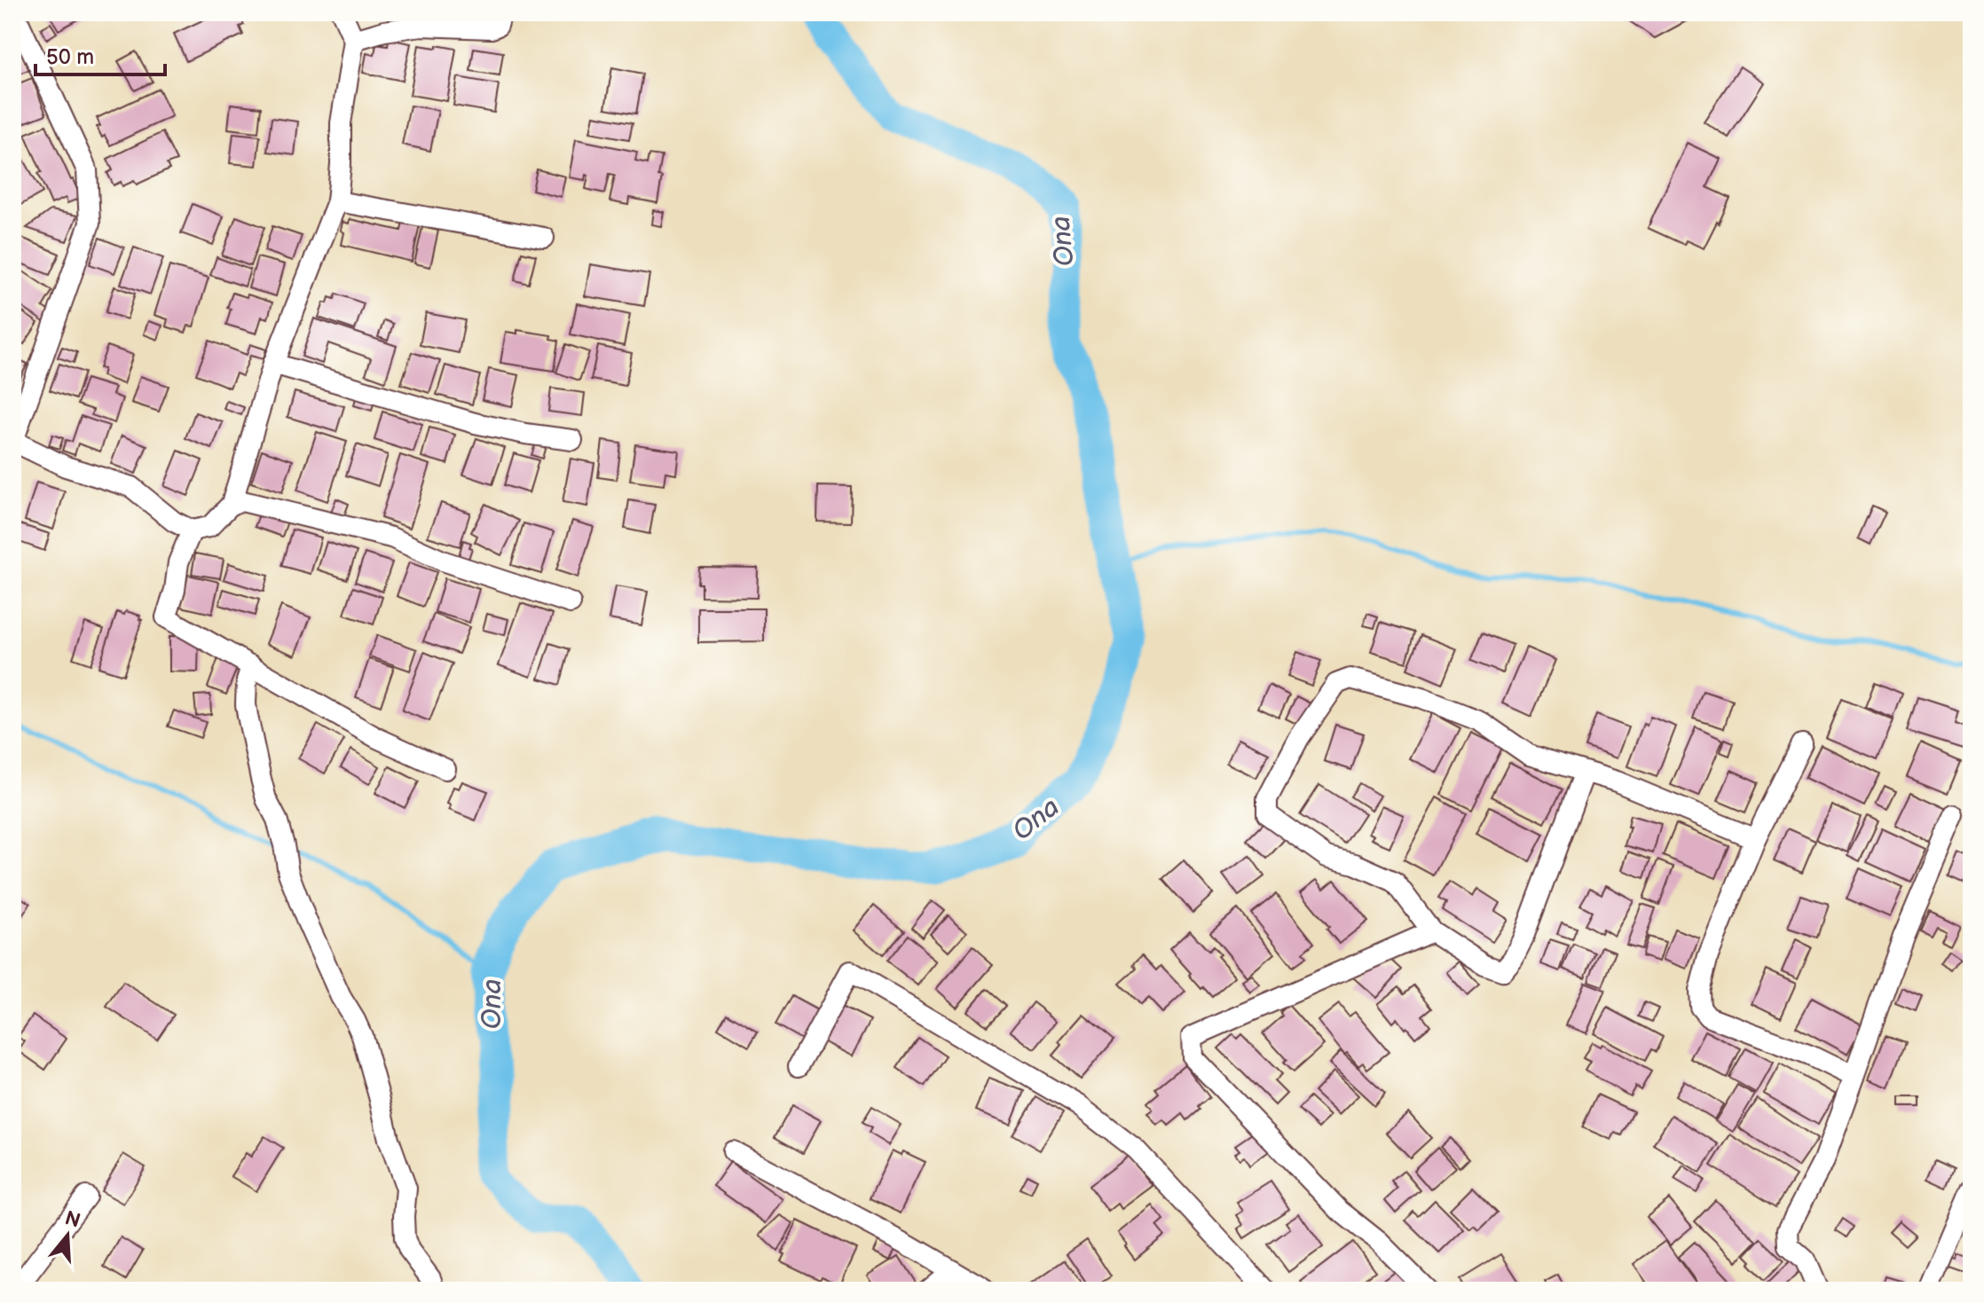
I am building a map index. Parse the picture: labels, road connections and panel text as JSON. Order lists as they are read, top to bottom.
{
  "water": ["Ona"],
  "scale_bar": "50 m",
  "north": "top"
}
